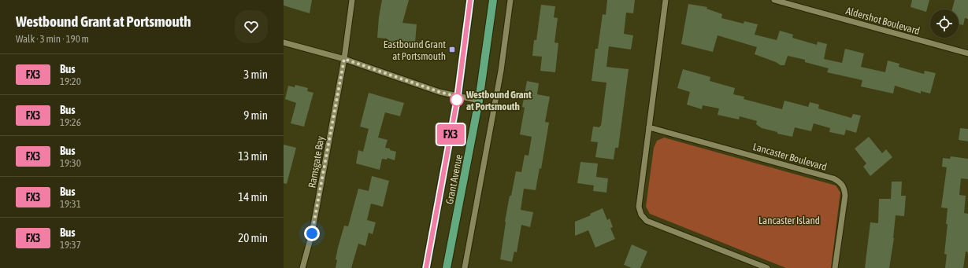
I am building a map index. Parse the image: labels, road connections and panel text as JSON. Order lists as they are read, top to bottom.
{
  "streets": {
    "main road": ["Grant Avenue"],
    "street": ["Aldershot Boulevard", "Lancaster Boulevard", "Ramsgate Bay"]
  },
  "parks": ["Lancaster Island"],
  "places": {
    "transit": ["Eastbound Grant at Portsmouth"],
    "other": ["Westbound Grant at Portsmouth"]
  },
  "lines": ["bus line FX3"],
  "page": {
    "heading": ["Westbound Grant at Portsmouth", "Walk · 3 min · 190 m"],
    "on_map": "FX3",
    "list": [
      {
        "mark": "FX3",
        "name": "Bus",
        "note": "19:20",
        "value": "3 min"
      },
      {
        "mark": "FX3",
        "name": "Bus",
        "note": "19:26",
        "value": "9 min"
      },
      {
        "mark": "FX3",
        "name": "Bus",
        "note": "19:30",
        "value": "13 min"
      },
      {
        "mark": "FX3",
        "name": "Bus",
        "note": "19:31",
        "value": "14 min"
      },
      {
        "mark": "FX3",
        "name": "Bus",
        "note": "19:37",
        "value": "20 min"
      }
    ]
  }
}
